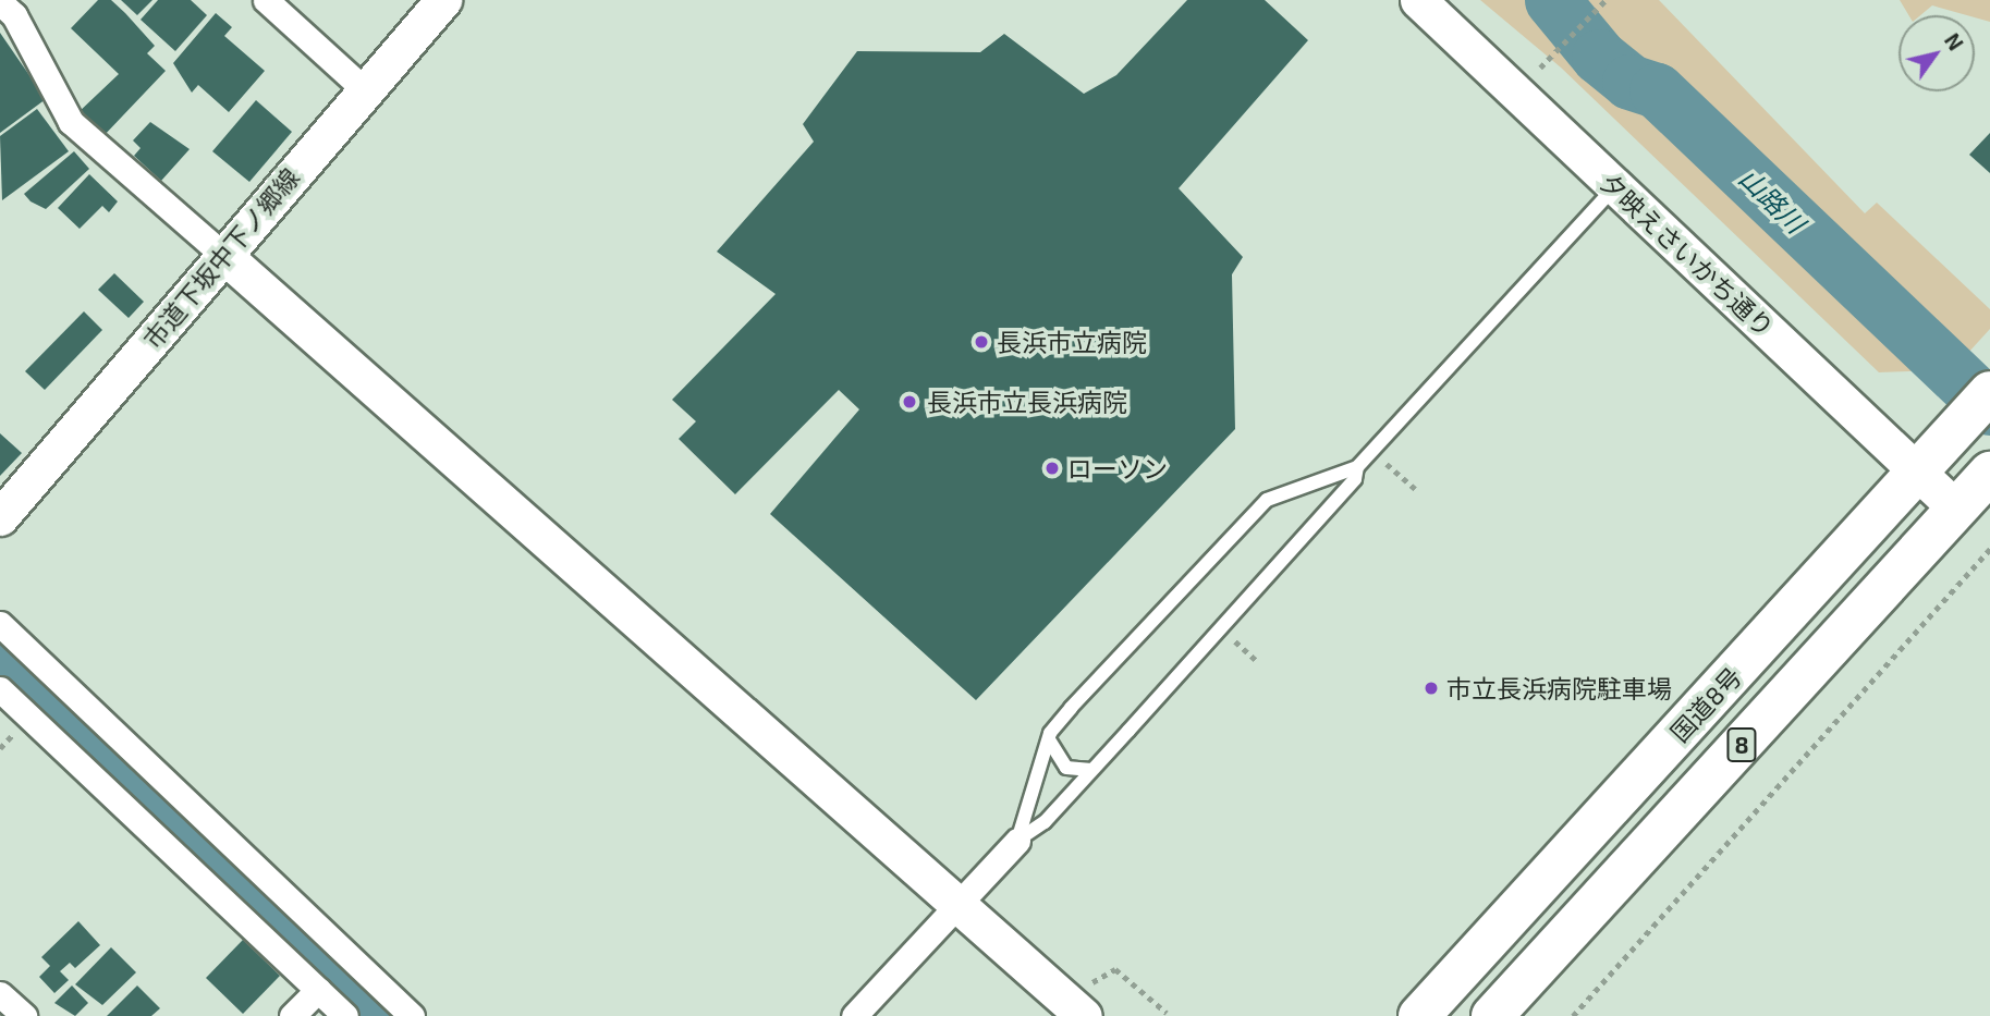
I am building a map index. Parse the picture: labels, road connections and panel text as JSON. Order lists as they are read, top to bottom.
{
  "streets": {
    "highway": ["国道8号", "8"],
    "street": ["夕映えさいかち通り", "市道下坂中下ノ郷線"]
  },
  "crossings": [
    ["夕映えさいかち通り", "国道8号"],
    ["夕映えさいかち通り", "8"]
  ],
  "water": ["山路川"],
  "places": [
    "長浜市立病院",
    "長浜市立長浜病院",
    "ローソン",
    "市立長浜病院駐車場"
  ],
  "north": "top right"
}
